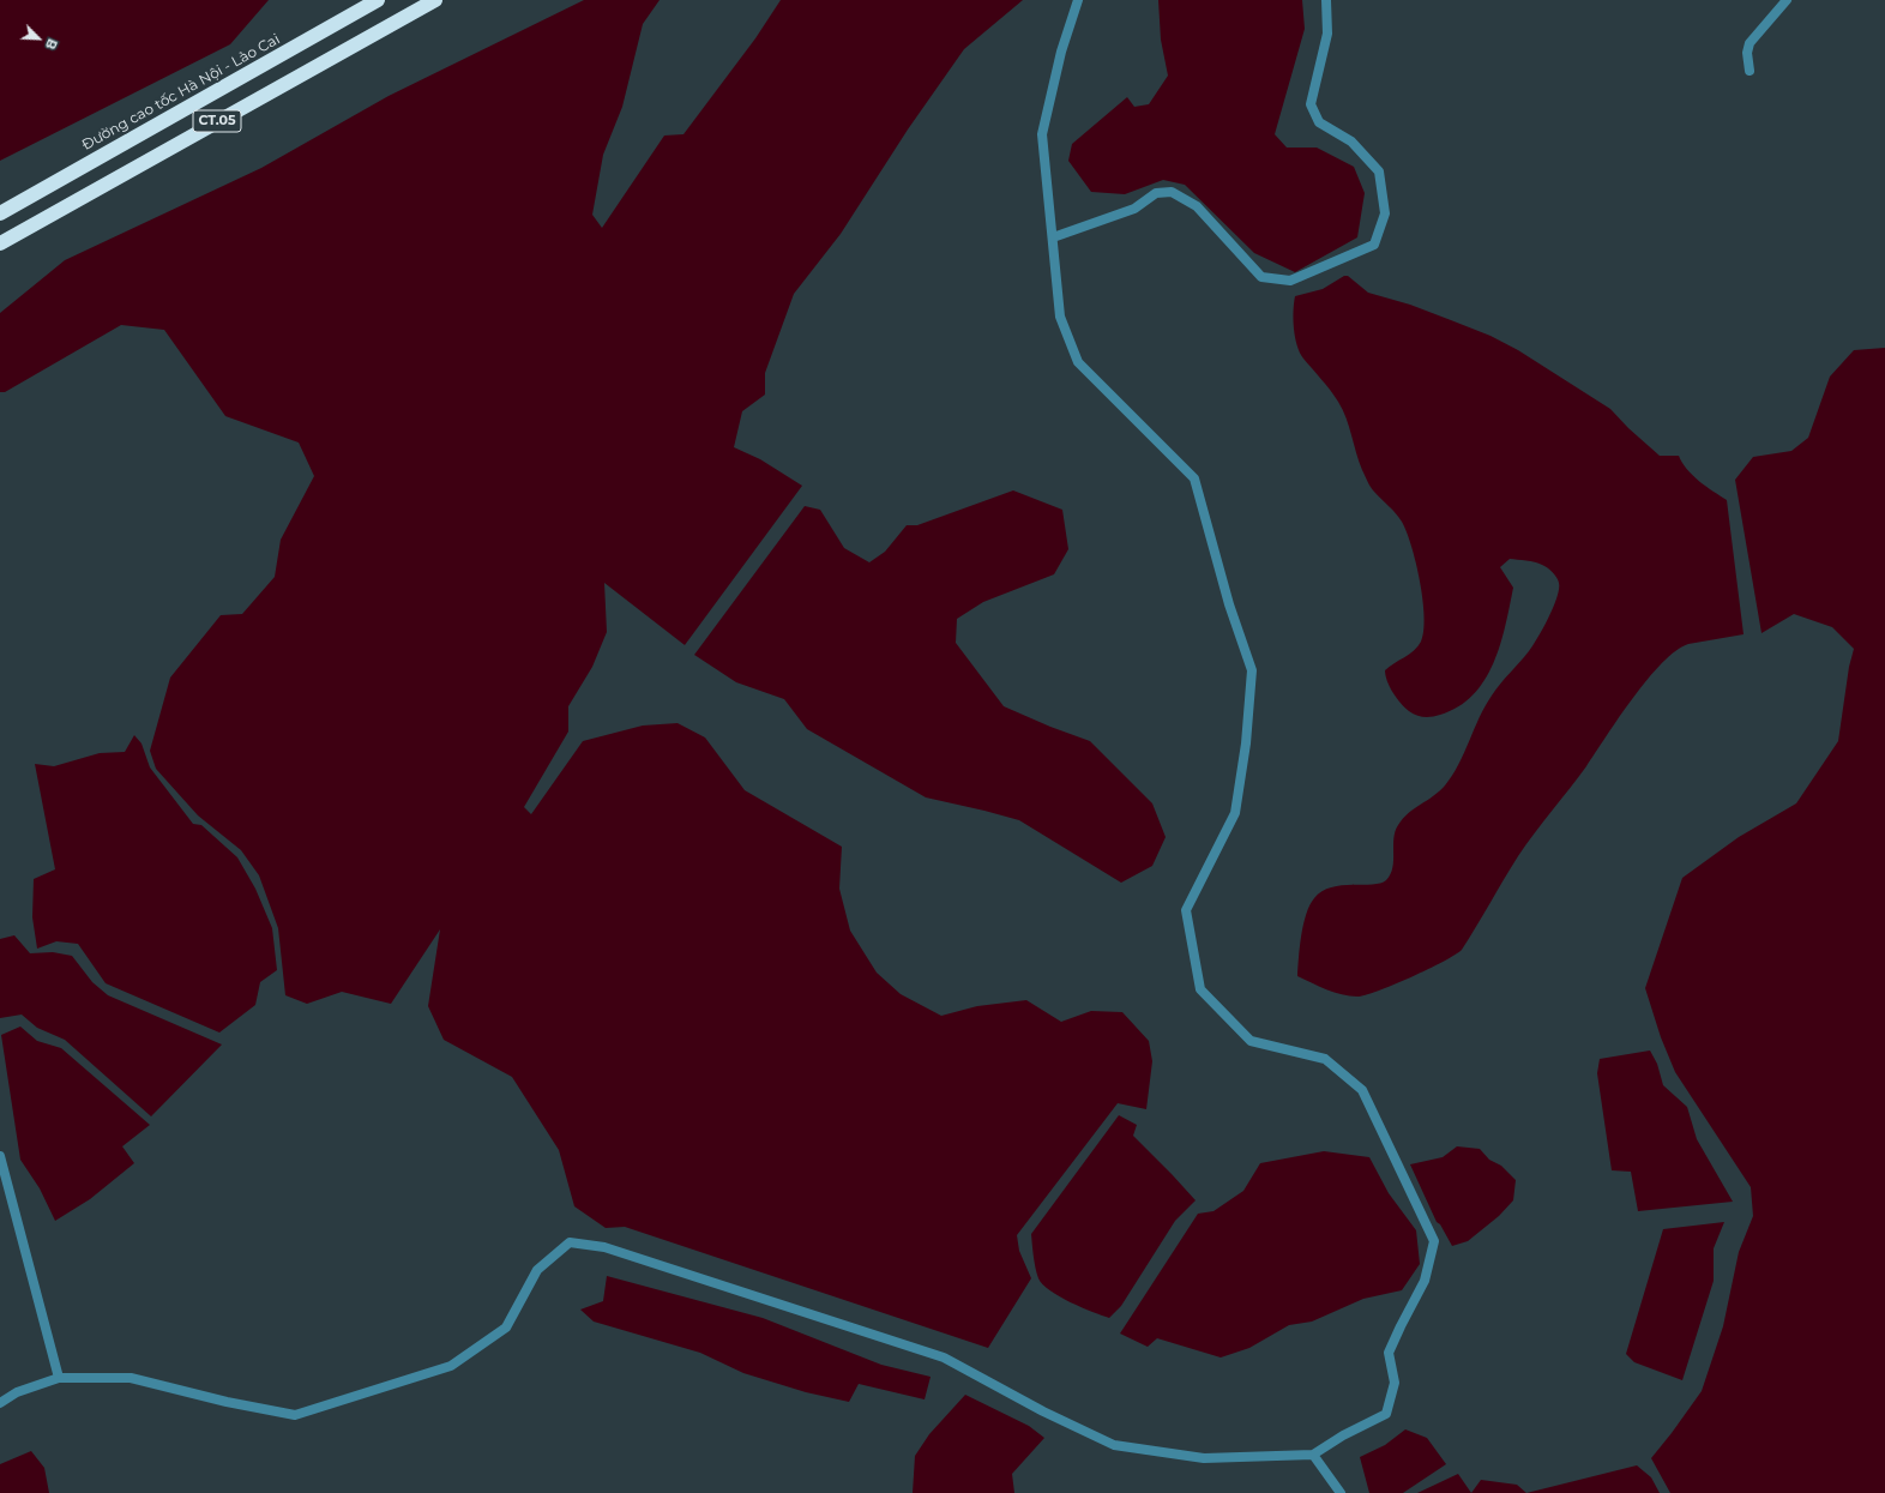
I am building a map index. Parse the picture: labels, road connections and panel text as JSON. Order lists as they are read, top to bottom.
{
  "streets": {
    "highway": ["Đường cao tốc Hà Nội - Lào Cai", "CT.05"]
  },
  "north": "bottom right"
}
